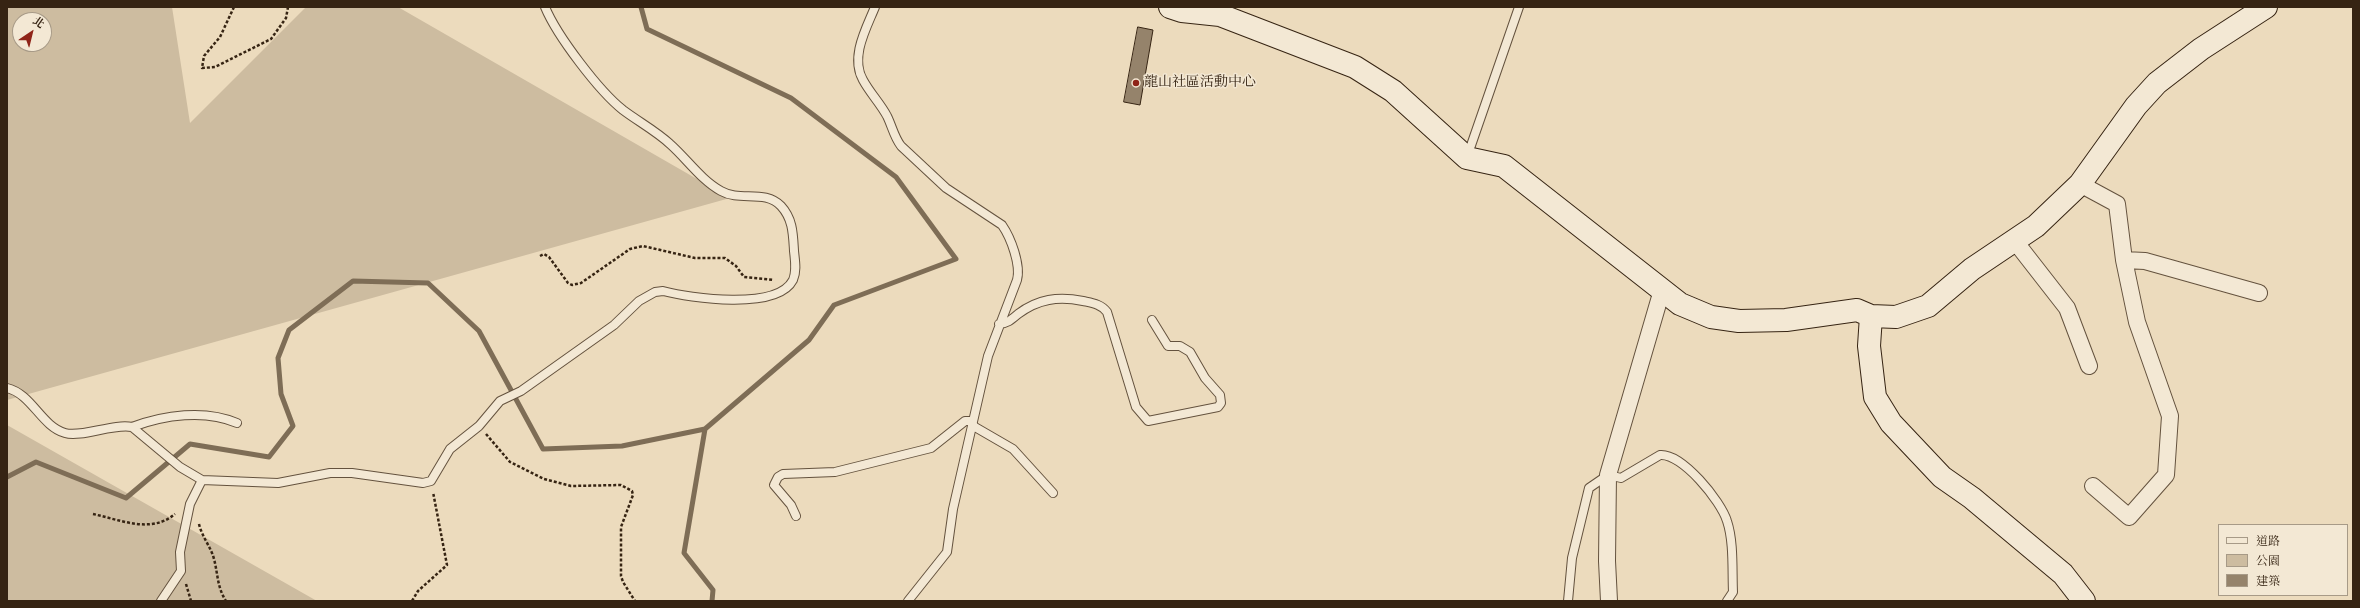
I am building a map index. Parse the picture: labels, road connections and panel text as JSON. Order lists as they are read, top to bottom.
{
  "places": ["龍山社區活動中心"],
  "legend": ["道路", "公園", "建築"],
  "north": "top right"
}
